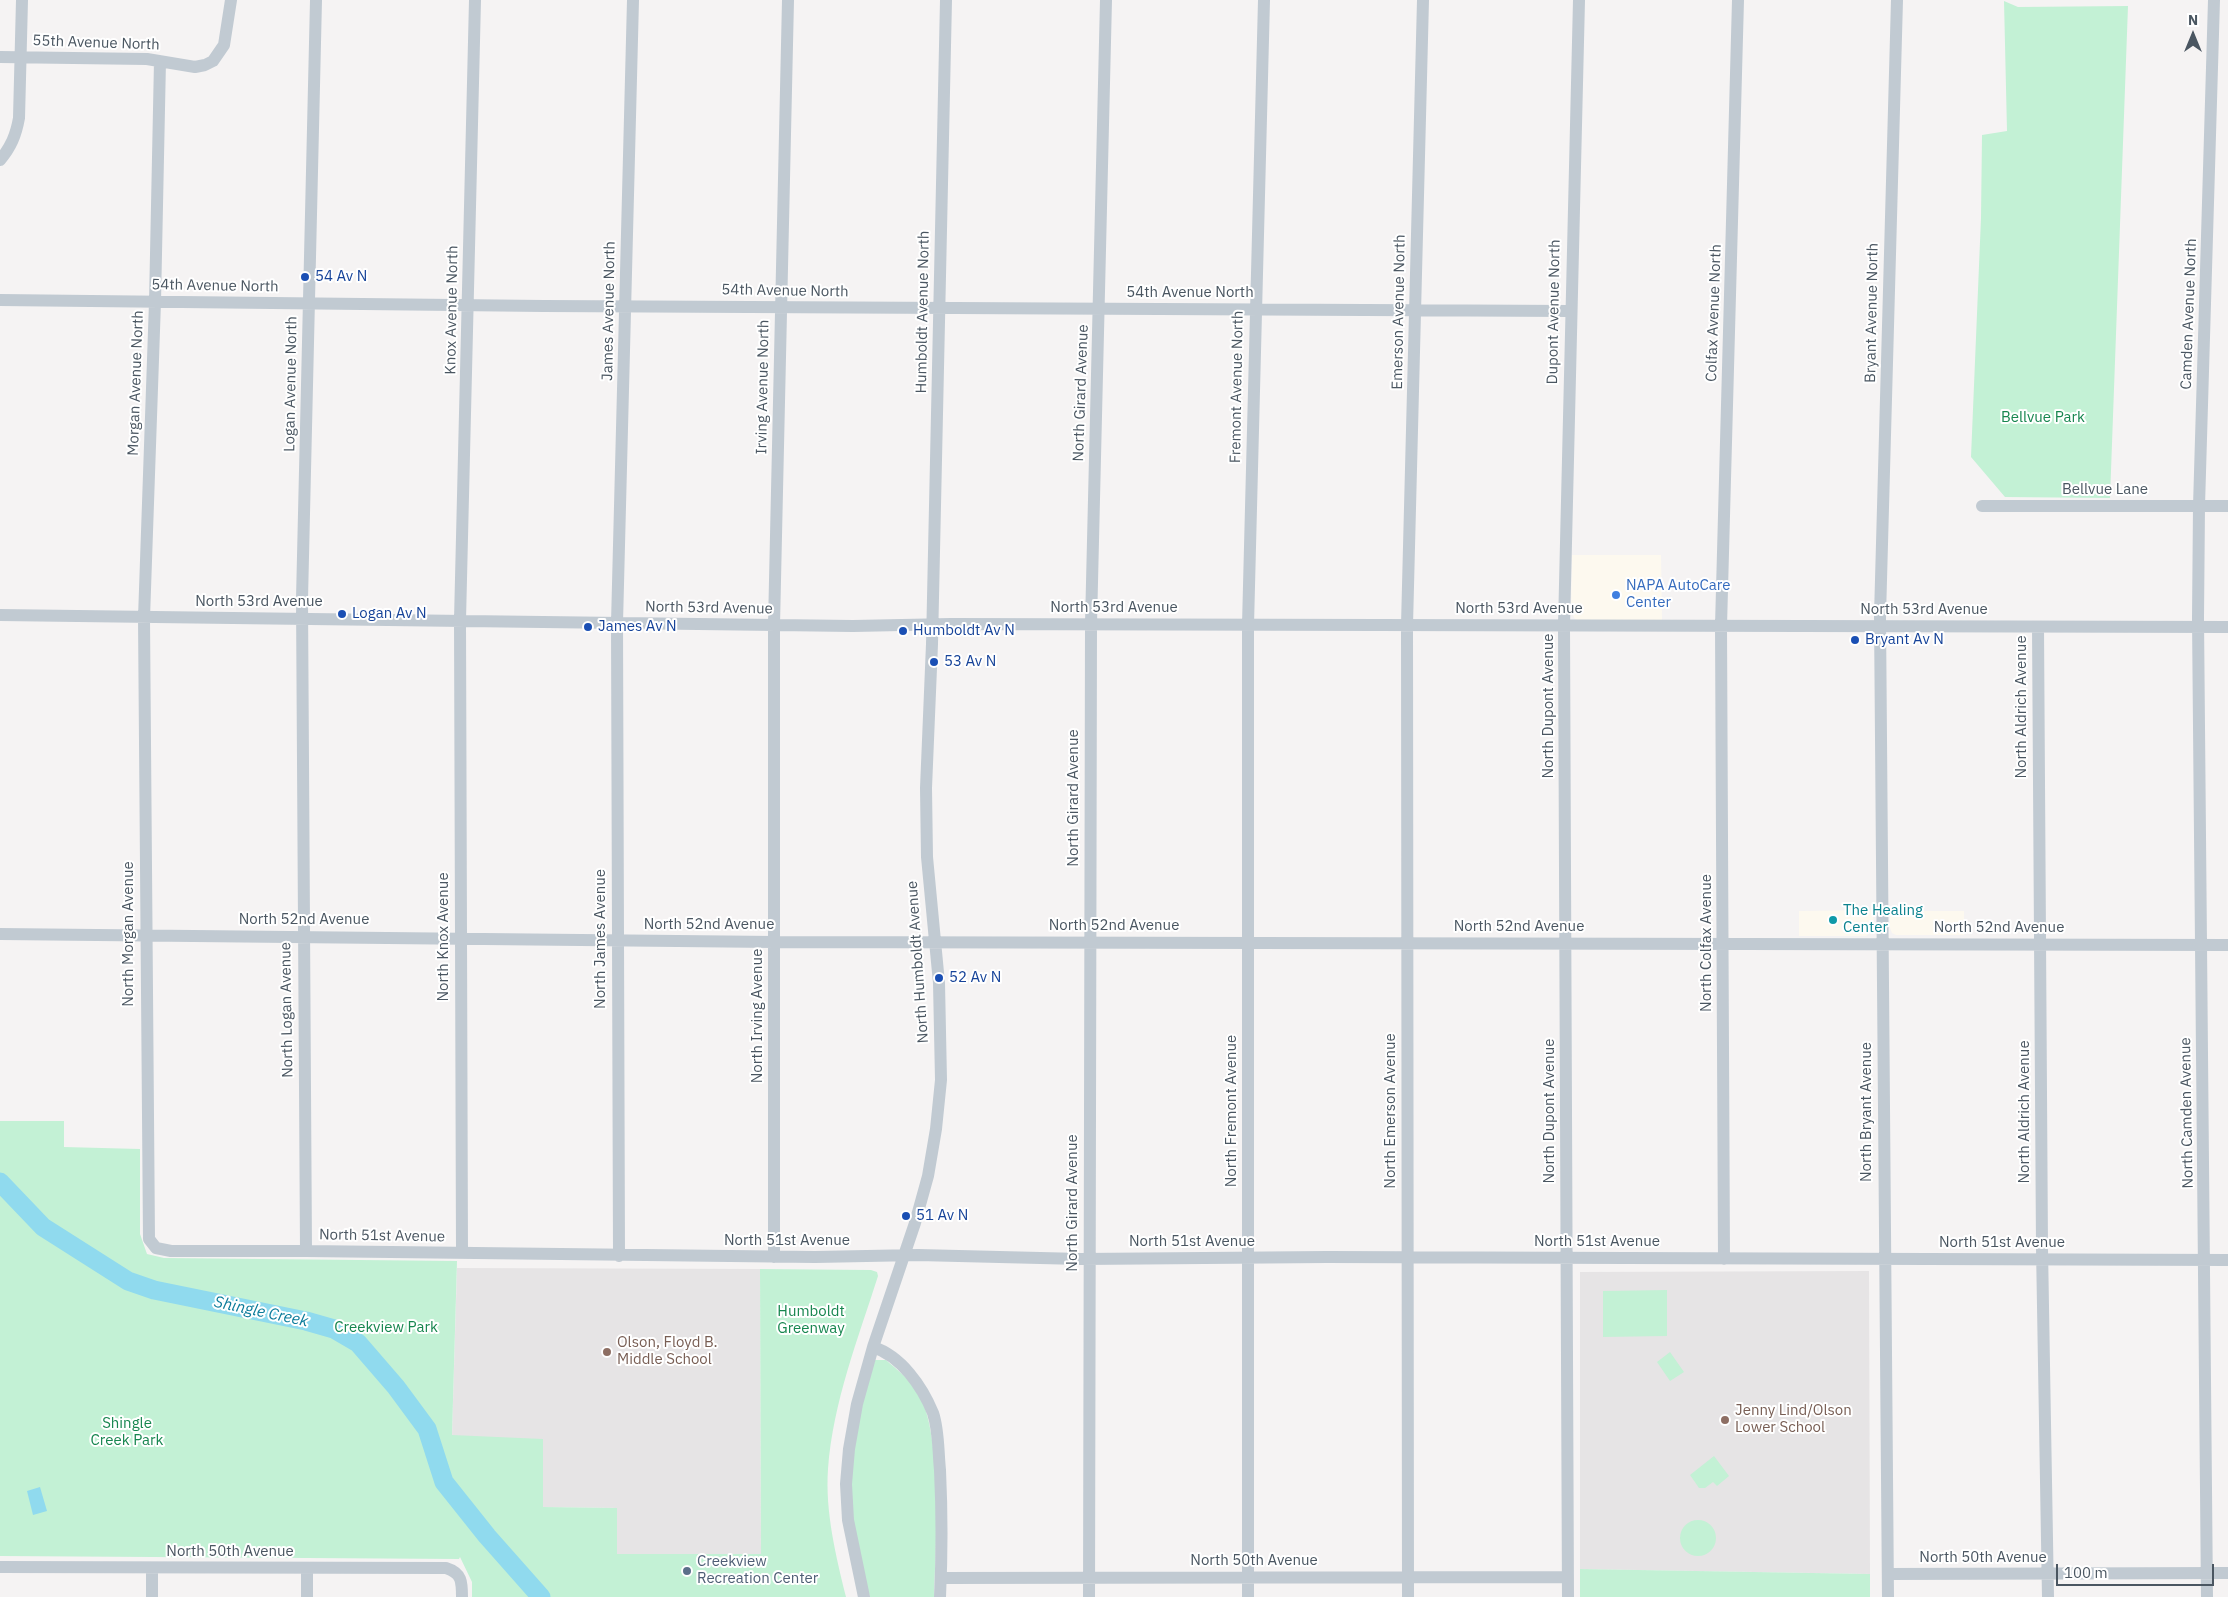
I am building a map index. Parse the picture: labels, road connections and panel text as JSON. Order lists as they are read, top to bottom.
{
  "streets": {
    "street": [
      "55th Avenue North",
      "54th Avenue North",
      "Knox Avenue North",
      "James Avenue North",
      "Humboldt Avenue North",
      "Emerson Avenue North",
      "Dupont Avenue North",
      "Colfax Avenue North",
      "Bryant Avenue North",
      "Camden Avenue North",
      "Morgan Avenue North",
      "Logan Avenue North",
      "Irving Avenue North",
      "Fremont Avenue North",
      "North Girard Avenue",
      "Bellvue Lane",
      "North 53rd Avenue",
      "North Dupont Avenue",
      "North Aldrich Avenue",
      "North 52nd Avenue",
      "North Morgan Avenue",
      "North Knox Avenue",
      "North James Avenue",
      "North Colfax Avenue",
      "North Humboldt Avenue",
      "North Logan Avenue",
      "North Irving Avenue",
      "North Fremont Avenue",
      "North Emerson Avenue",
      "North Bryant Avenue",
      "North Camden Avenue",
      "North 51st Avenue",
      "North 50th Avenue"
    ]
  },
  "crossings": [
    ["55th Avenue North", "Morgan Avenue North"],
    ["54th Avenue North", "Knox Avenue North"],
    ["54th Avenue North", "James Avenue North"],
    ["54th Avenue North", "Humboldt Avenue North"],
    ["54th Avenue North", "Emerson Avenue North"],
    ["54th Avenue North", "Dupont Avenue North"],
    ["54th Avenue North", "Morgan Avenue North"],
    ["54th Avenue North", "Logan Avenue North"],
    ["54th Avenue North", "Irving Avenue North"],
    ["54th Avenue North", "Fremont Avenue North"],
    ["54th Avenue North", "North Girard Avenue"],
    ["Knox Avenue North", "North 53rd Avenue"],
    ["Knox Avenue North", "North Knox Avenue"],
    ["James Avenue North", "North 53rd Avenue"],
    ["James Avenue North", "North James Avenue"],
    ["Humboldt Avenue North", "North 53rd Avenue"],
    ["Humboldt Avenue North", "North Humboldt Avenue"],
    ["Emerson Avenue North", "North 53rd Avenue"],
    ["Emerson Avenue North", "North Emerson Avenue"],
    ["Dupont Avenue North", "North 53rd Avenue"],
    ["Dupont Avenue North", "North Dupont Avenue"],
    ["Colfax Avenue North", "North 53rd Avenue"],
    ["Colfax Avenue North", "North Colfax Avenue"],
    ["Bryant Avenue North", "North 53rd Avenue"],
    ["Bryant Avenue North", "North Bryant Avenue"],
    ["Camden Avenue North", "Bellvue Lane"],
    ["Camden Avenue North", "North 53rd Avenue"],
    ["Camden Avenue North", "North Camden Avenue"],
    ["Morgan Avenue North", "North 53rd Avenue"],
    ["Morgan Avenue North", "North Morgan Avenue"],
    ["Logan Avenue North", "North 53rd Avenue"],
    ["Logan Avenue North", "North Logan Avenue"],
    ["Irving Avenue North", "North 53rd Avenue"],
    ["Irving Avenue North", "North Irving Avenue"],
    ["Fremont Avenue North", "North 53rd Avenue"],
    ["Fremont Avenue North", "North Fremont Avenue"],
    ["North Girard Avenue", "North 53rd Avenue"],
    ["North Girard Avenue", "North 52nd Avenue"],
    ["North Girard Avenue", "North 51st Avenue"],
    ["North Girard Avenue", "North 50th Avenue"],
    ["North 53rd Avenue", "North Dupont Avenue"],
    ["North 53rd Avenue", "North Aldrich Avenue"],
    ["North 53rd Avenue", "North Morgan Avenue"],
    ["North 53rd Avenue", "North Knox Avenue"],
    ["North 53rd Avenue", "North James Avenue"],
    ["North 53rd Avenue", "North Colfax Avenue"],
    ["North 53rd Avenue", "North Humboldt Avenue"],
    ["North 53rd Avenue", "North Logan Avenue"],
    ["North 53rd Avenue", "North Irving Avenue"],
    ["North 53rd Avenue", "North Fremont Avenue"],
    ["North 53rd Avenue", "North Emerson Avenue"],
    ["North 53rd Avenue", "North Bryant Avenue"],
    ["North 53rd Avenue", "North Camden Avenue"],
    ["North Dupont Avenue", "North 52nd Avenue"],
    ["North Dupont Avenue", "North 51st Avenue"],
    ["North Dupont Avenue", "North 50th Avenue"],
    ["North Aldrich Avenue", "North 52nd Avenue"],
    ["North Aldrich Avenue", "North 51st Avenue"],
    ["North Aldrich Avenue", "North 50th Avenue"],
    ["North 52nd Avenue", "North Morgan Avenue"],
    ["North 52nd Avenue", "North Knox Avenue"],
    ["North 52nd Avenue", "North James Avenue"],
    ["North 52nd Avenue", "North Colfax Avenue"],
    ["North 52nd Avenue", "North Humboldt Avenue"],
    ["North 52nd Avenue", "North Logan Avenue"],
    ["North 52nd Avenue", "North Irving Avenue"],
    ["North 52nd Avenue", "North Fremont Avenue"],
    ["North 52nd Avenue", "North Emerson Avenue"],
    ["North 52nd Avenue", "North Bryant Avenue"],
    ["North 52nd Avenue", "North Camden Avenue"],
    ["North Morgan Avenue", "North 51st Avenue"],
    ["North Knox Avenue", "North 51st Avenue"],
    ["North James Avenue", "North 51st Avenue"],
    ["North Colfax Avenue", "North 51st Avenue"],
    ["North Humboldt Avenue", "North 51st Avenue"],
    ["North Logan Avenue", "North 51st Avenue"],
    ["North Irving Avenue", "North 51st Avenue"],
    ["North Fremont Avenue", "North 51st Avenue"],
    ["North Fremont Avenue", "North 50th Avenue"],
    ["North Emerson Avenue", "North 51st Avenue"],
    ["North Emerson Avenue", "North 50th Avenue"],
    ["North Bryant Avenue", "North 51st Avenue"],
    ["North Bryant Avenue", "North 50th Avenue"],
    ["North Camden Avenue", "North 51st Avenue"],
    ["North Camden Avenue", "North 50th Avenue"]
  ],
  "water": ["Shingle Creek"],
  "parks": [
    "Bellvue Park",
    "Humboldt Greenway",
    "Creekview Park",
    "Shingle Creek Park"
  ],
  "places": [
    "54 Av N",
    "NAPA AutoCare Center",
    "Logan Av N",
    "James Av N",
    "Humboldt Av N",
    "Bryant Av N",
    "53 Av N",
    "The Healing Center",
    "52 Av N",
    "51 Av N",
    "Olson, Floyd B. Middle School",
    "Jenny Lind/Olson Lower School",
    "Creekview Recreation Center"
  ],
  "scale_bar": "100 m",
  "north": "top"
}
